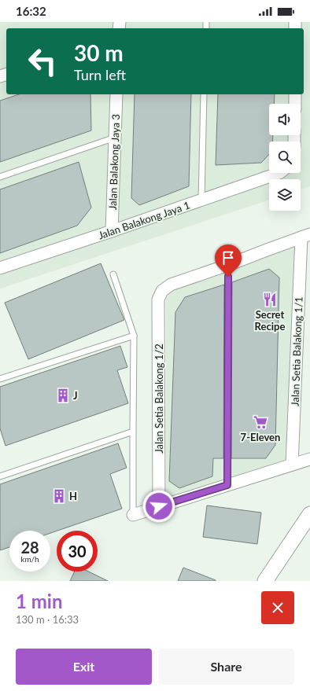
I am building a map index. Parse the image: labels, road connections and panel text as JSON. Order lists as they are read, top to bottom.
{
  "streets": {
    "street": [
      "Jalan Balakong Jaya 3",
      "Jalan Balakong Jaya 1",
      "Jalan Setia Balakong 1/1",
      "Jalan Setia Balakong 1/2"
    ]
  },
  "crossings": [
    ["Jalan Balakong Jaya 3", "Jalan Balakong Jaya 1"]
  ],
  "places": {
    "restaurant": ["Secret Recipe"],
    "building": ["J", "H"],
    "supermarket": ["7-Eleven"]
  },
  "page": {
    "status": "16:32",
    "turn": ["30 m", "Turn left"],
    "speed": "28 km/h",
    "limit": "30",
    "heading": ["1 min", "130 m · 16:33"],
    "buttons": ["Exit", "Share"]
  }
}
